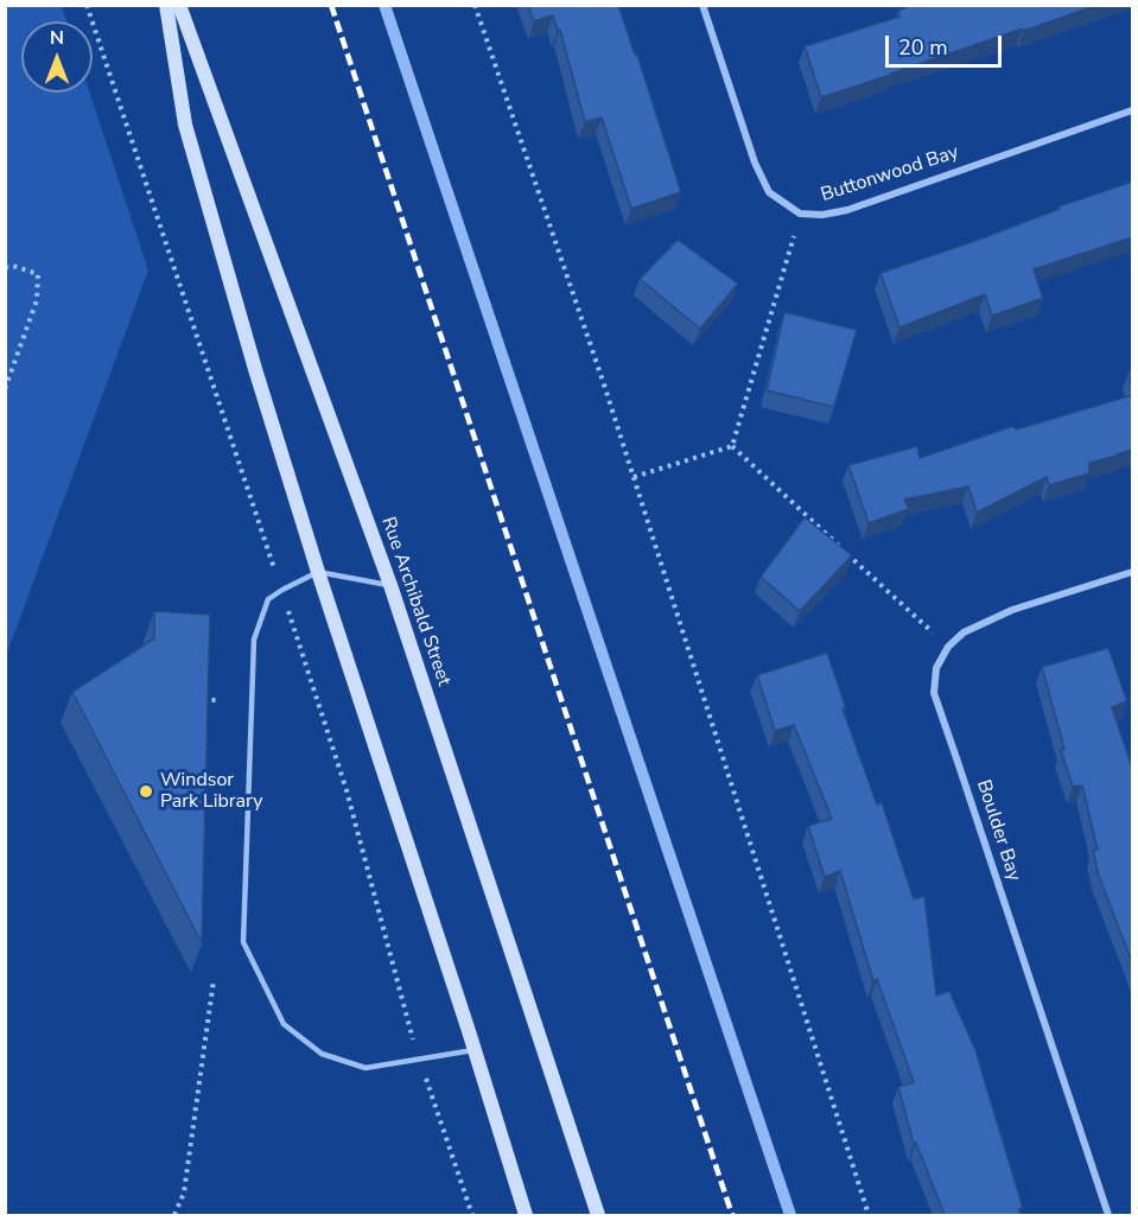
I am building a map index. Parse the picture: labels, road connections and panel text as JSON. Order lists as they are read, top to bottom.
{
  "streets": {
    "main road": ["Rue Archibald Street"],
    "street": ["Buttonwood Bay", "Boulder Bay"]
  },
  "places": ["Windsor Park Library"],
  "scale_bar": "20 m",
  "north": "top"
}
